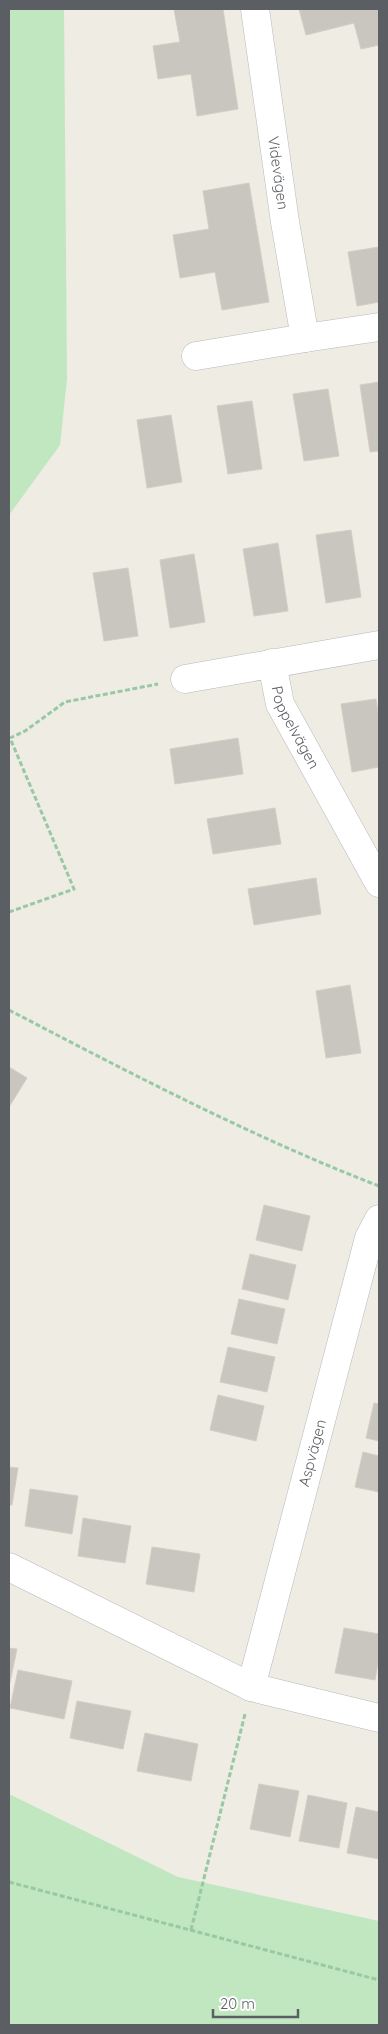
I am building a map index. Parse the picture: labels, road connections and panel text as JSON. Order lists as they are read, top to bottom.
{
  "streets": {
    "street": ["Videvägen", "Poppelvägen", "Aspvägen"]
  },
  "scale_bar": "20 m"
}
